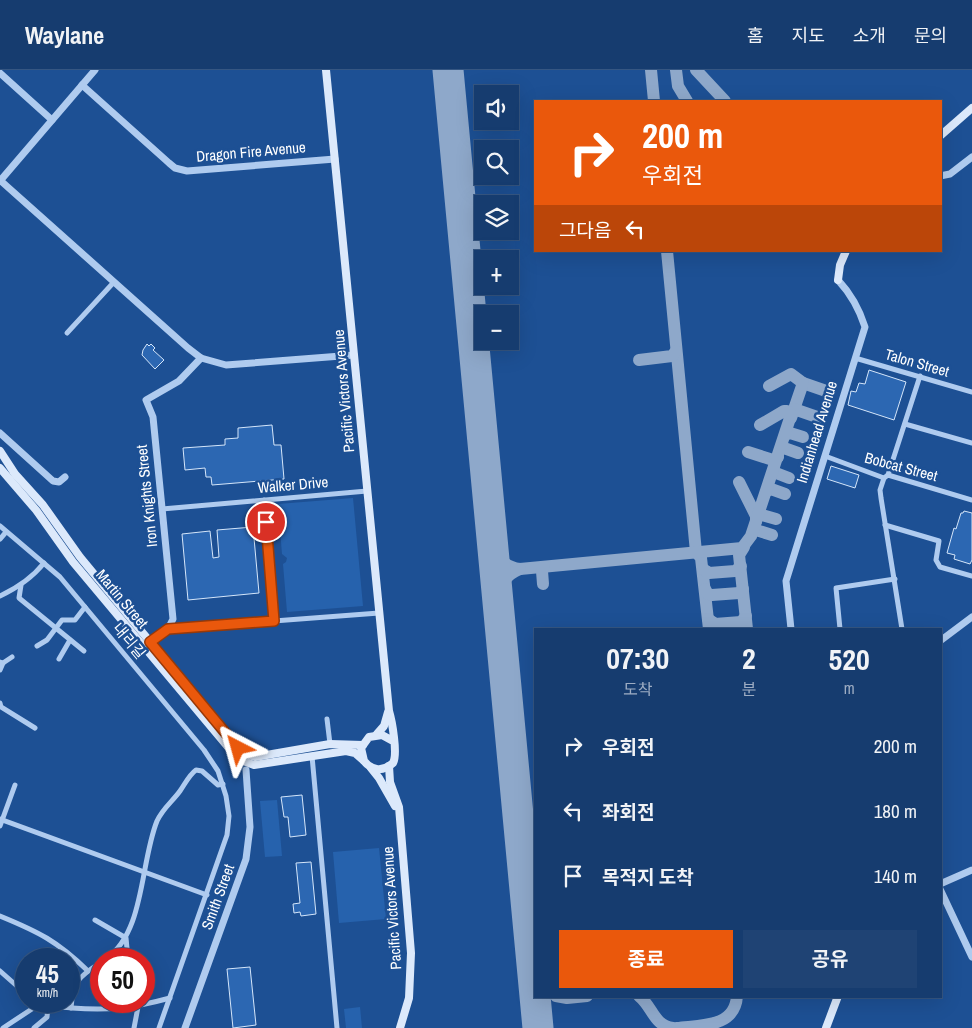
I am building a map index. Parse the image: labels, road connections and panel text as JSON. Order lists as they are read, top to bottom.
{
  "streets": {
    "main road": ["Pacific Victors Avenue", "Indianhead Avenue", "Martin Street"],
    "street": [
      "Dragon Fire Avenue",
      "Talon Street",
      "Bobcat Street",
      "Walker Drive",
      "Iron Knights Street",
      "내리길",
      "Smith Street"
    ]
  },
  "crossings": [
    ["Dragon Fire Avenue", "Pacific Victors Avenue"],
    ["Talon Street", "Indianhead Avenue"],
    ["Pacific Victors Avenue", "Walker Drive"],
    ["Pacific Victors Avenue", "Martin Street"],
    ["Indianhead Avenue", "Bobcat Street"],
    ["Walker Drive", "Iron Knights Street"]
  ],
  "page": {
    "header": "Waylane",
    "nav": [
      "홈",
      "지도",
      "소개",
      "문의"
    ],
    "map_buttons": ["+", "−"],
    "turn": ["200 m", "우회전"],
    "then": "그다음",
    "eta": [
      "07:30",
      "도착",
      "2",
      "분",
      "520",
      "m"
    ],
    "list": [
      {
        "name": "우회전",
        "value": "200 m"
      },
      {
        "name": "좌회전",
        "value": "180 m"
      },
      {
        "name": "목적지 도착",
        "value": "140 m"
      }
    ],
    "buttons": ["종료", "공유"],
    "speed": "45 km/h",
    "limit": "50"
  }
}
